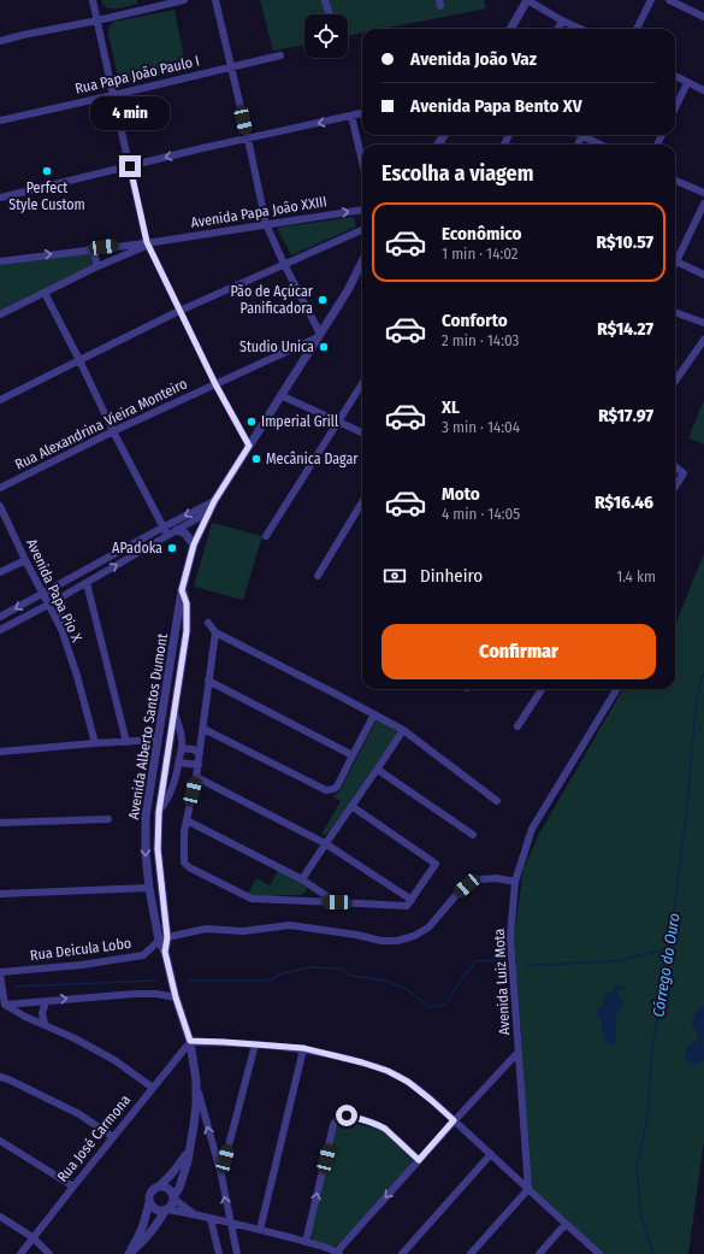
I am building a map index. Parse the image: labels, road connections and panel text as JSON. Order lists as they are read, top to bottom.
{
  "streets": {
    "street": [
      "Rua Papa João Paulo I",
      "Avenida Papa João XXIII",
      "Rua Alexandrina Vieira Monteiro",
      "Avenida Papa Pio X",
      "Avenida Alberto Santos Dumont",
      "Rua Deicula Lobo",
      "Avenida Luiz Mota",
      "Rua José Carmona"
    ]
  },
  "crossings": [
    ["Rua Alexandrina Vieira Monteiro", "Avenida Alberto Santos Dumont"],
    ["Avenida Alberto Santos Dumont", "Rua Deicula Lobo"],
    ["Avenida Alberto Santos Dumont", "Rua José Carmona"]
  ],
  "water": ["Córrego do Ouro"],
  "places": [
    "Perfect Style Custom",
    "Pão de Açúcar Panificadora",
    "Studio Unica",
    "Imperial Grill",
    "Mecânica Dagar",
    "APadoka"
  ],
  "page": {
    "banner": ["Avenida João Vaz", "Avenida Papa Bento XV"],
    "bubble": "4 min",
    "heading": "Escolha a viagem",
    "list": [
      {
        "name": "Econômico",
        "note": "1 min · 14:02",
        "value": "R$10.57"
      },
      {
        "name": "Conforto",
        "note": "2 min · 14:03",
        "value": "R$14.27"
      },
      {
        "name": "XL",
        "note": "3 min · 14:04",
        "value": "R$17.97"
      },
      {
        "name": "Moto",
        "note": "4 min · 14:05",
        "value": "R$16.46"
      }
    ],
    "pay": ["Dinheiro", "1.4 km"],
    "buttons": "Confirmar"
  }
}
